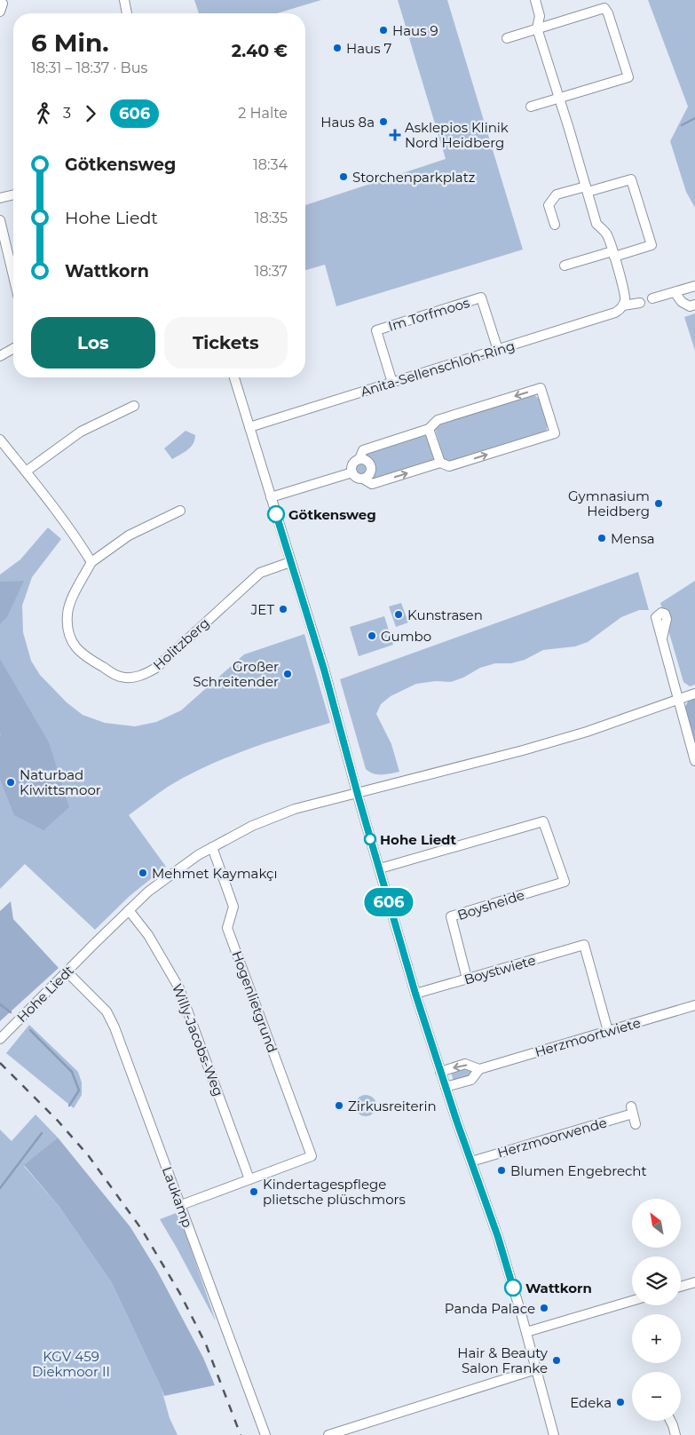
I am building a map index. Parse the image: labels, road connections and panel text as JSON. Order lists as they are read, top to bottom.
{
  "streets": {
    "street": [
      "Im Torfmoos",
      "Anita-Sellenschloh-Ring",
      "Holitzberg",
      "Boysheide",
      "Boystwiete",
      "Hohe Liedt",
      "Hogenlietgrund",
      "Herzmoortwiete",
      "Willy-Jacobs-Weg",
      "Herzmoorwende",
      "Laukamp"
    ]
  },
  "crossings": [
    ["Im Torfmoos", "Anita-Sellenschloh-Ring"],
    ["Boysheide", "Boystwiete"],
    ["Boystwiete", "Herzmoortwiete"],
    ["Hohe Liedt", "Hogenlietgrund"],
    ["Hohe Liedt", "Willy-Jacobs-Weg"],
    ["Hohe Liedt", "Laukamp"],
    ["Hogenlietgrund", "Willy-Jacobs-Weg"]
  ],
  "parks": ["KGV 459 Diekmoor II"],
  "places": {
    "other": [
      "Haus 9",
      "Haus 7",
      "Haus 8a",
      "Storchenparkplatz",
      "Gymnasium Heidberg",
      "Götkensweg",
      "Mensa",
      "JET",
      "Kunstrasen",
      "Gumbo",
      "Großer Schreitender",
      "Naturbad Kiwittsmoor",
      "Hohe Liedt",
      "Mehmet Kaymakçı",
      "Zirkusreiterin",
      "Blumen Engebrecht",
      "Kindertagespflege plietsche plüschmors",
      "Wattkorn",
      "Panda Palace",
      "Hair & Beauty Salon Franke",
      "Edeka"
    ],
    "health": ["Asklepios Klinik Nord Heidberg"]
  },
  "lines": ["bus line 606"],
  "north": "top left",
  "page": {
    "on_map": "606",
    "heading": ["6 Min.", "18:31 – 18:37 · Bus", "2.40 €"],
    "legs": ["3", "606", "2 Halte"],
    "list": [
      {
        "name": "Götkensweg",
        "value": "18:34"
      },
      {
        "name": "Hohe Liedt",
        "value": "18:35"
      },
      {
        "name": "Wattkorn",
        "value": "18:37"
      }
    ],
    "buttons": ["Los", "Tickets"],
    "map_buttons": ["+", "−"]
  }
}
